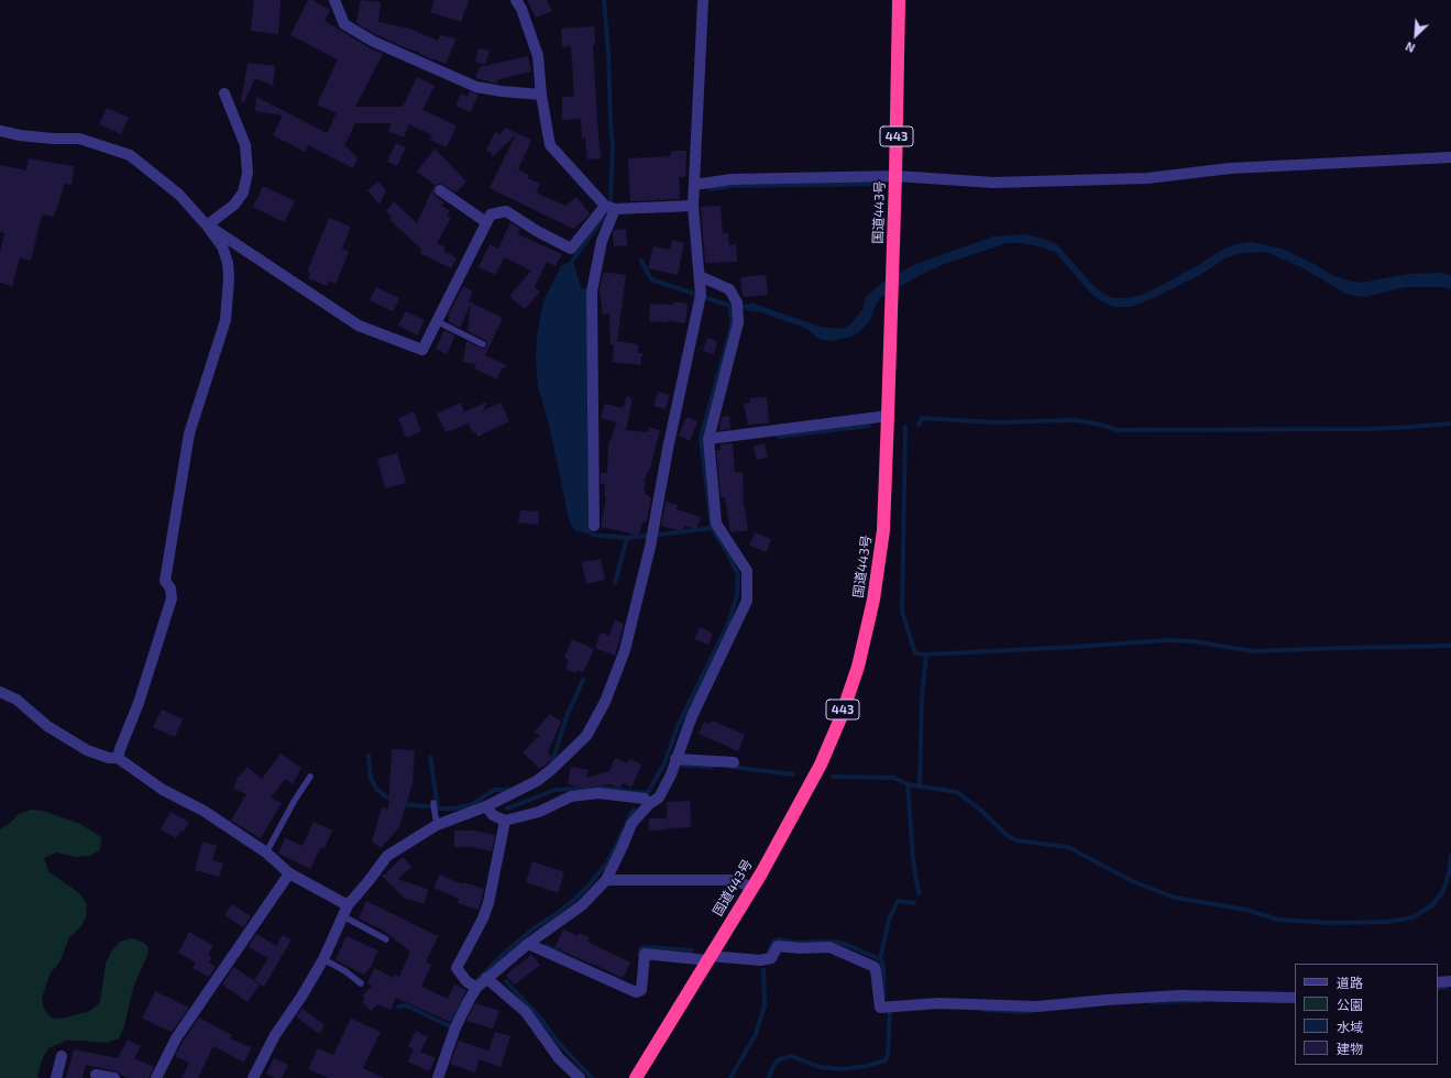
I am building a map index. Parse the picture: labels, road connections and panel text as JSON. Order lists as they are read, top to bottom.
{
  "streets": {
    "highway": ["443", "国道443号"]
  },
  "legend": [
    "道路",
    "公園",
    "水域",
    "建物"
  ],
  "north": "bottom left"
}
